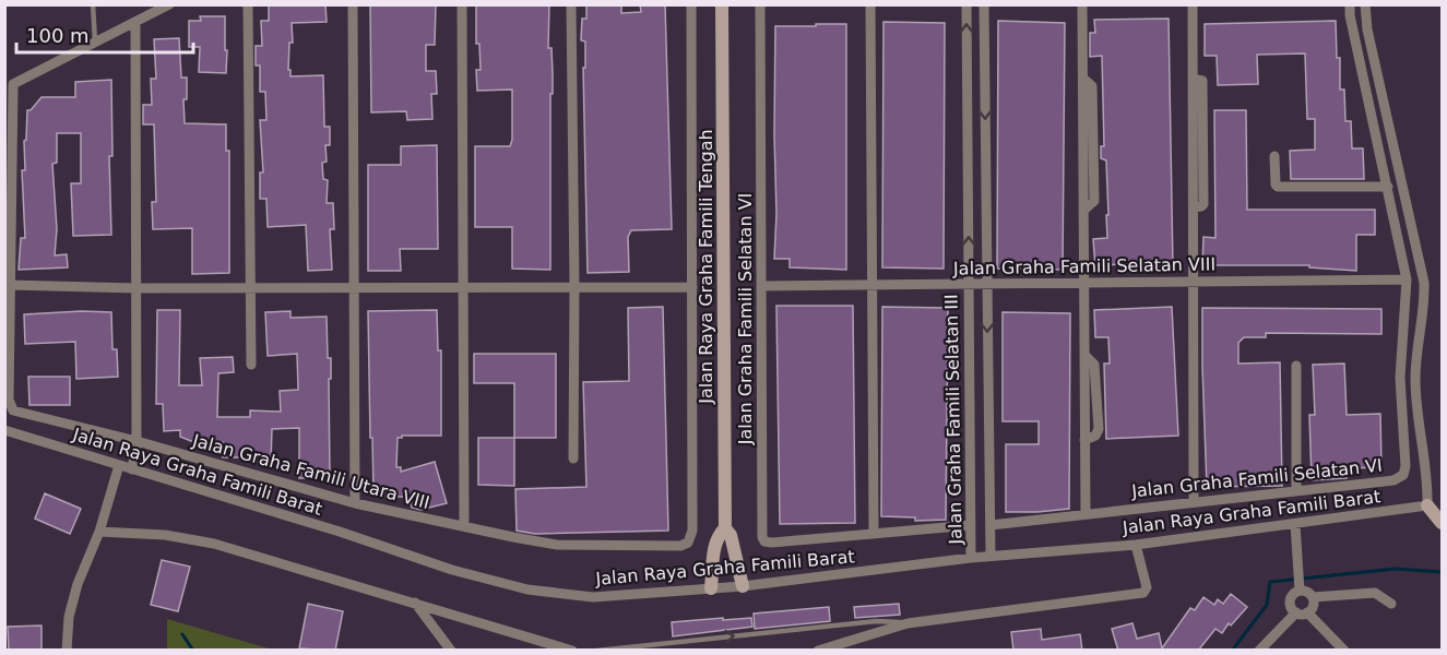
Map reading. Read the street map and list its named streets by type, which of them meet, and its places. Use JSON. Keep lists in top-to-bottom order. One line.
{"streets":{"street":["Jalan Raya Graha Famili Tengah","Jalan Graha Famili Selatan VIII","Jalan Graha Famili Selatan VI","Jalan Graha Famili Selatan III","Jalan Raya Graha Famili Barat","Jalan Graha Famili Utara VIII"]},"crossings":[["Jalan Raya Graha Famili Tengah","Jalan Raya Graha Famili Barat"],["Jalan Graha Famili Selatan VIII","Jalan Graha Famili Selatan VI"],["Jalan Graha Famili Selatan VIII","Jalan Graha Famili Selatan III"],["Jalan Graha Famili Selatan VI","Jalan Graha Famili Selatan III"],["Jalan Graha Famili Selatan III","Jalan Raya Graha Famili Barat"]],"scale_bar":"100 m"}
